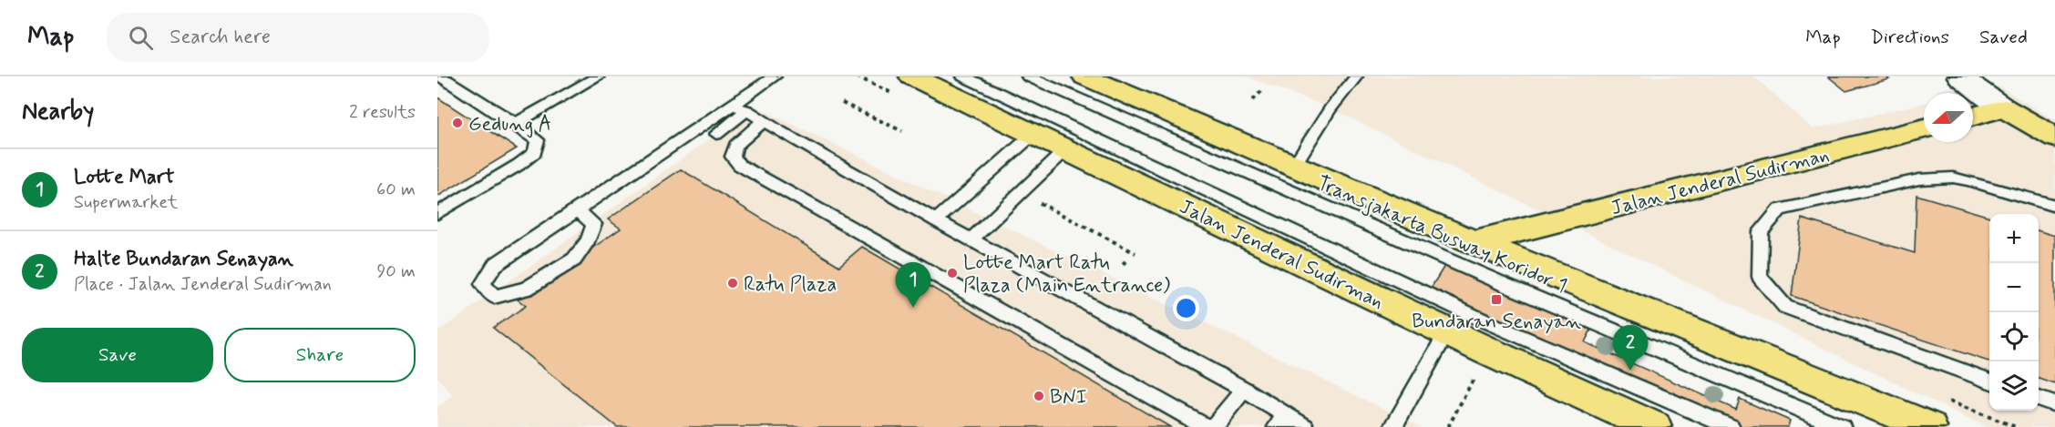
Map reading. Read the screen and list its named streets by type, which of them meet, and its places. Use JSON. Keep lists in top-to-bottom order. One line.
{"streets":{"main road":["Jalan Jenderal Sudirman"],"lane":["Transjakarta Busway Koridor 1"]},"places":{"other":["Gedung A","Lotte Mart Ratu Plaza (Main Entrance)","Ratu Plaza","BNI"],"transit":["Bundaran Senayan"]},"north":"left","page":{"header":"Map","search":"Search here","nav":["Map","Directions","Saved"],"heading":["Nearby","2 results"],"list":[{"mark":"1","name":"Lotte Mart","note":"Supermarket","value":"60 m"},{"mark":"2","name":"Halte Bundaran Senayan","note":"Place · Jalan Jenderal Sudirman","value":"90 m"}],"map_buttons":["+","−"],"pins":["1","2"],"buttons":["Save","Share"]}}
